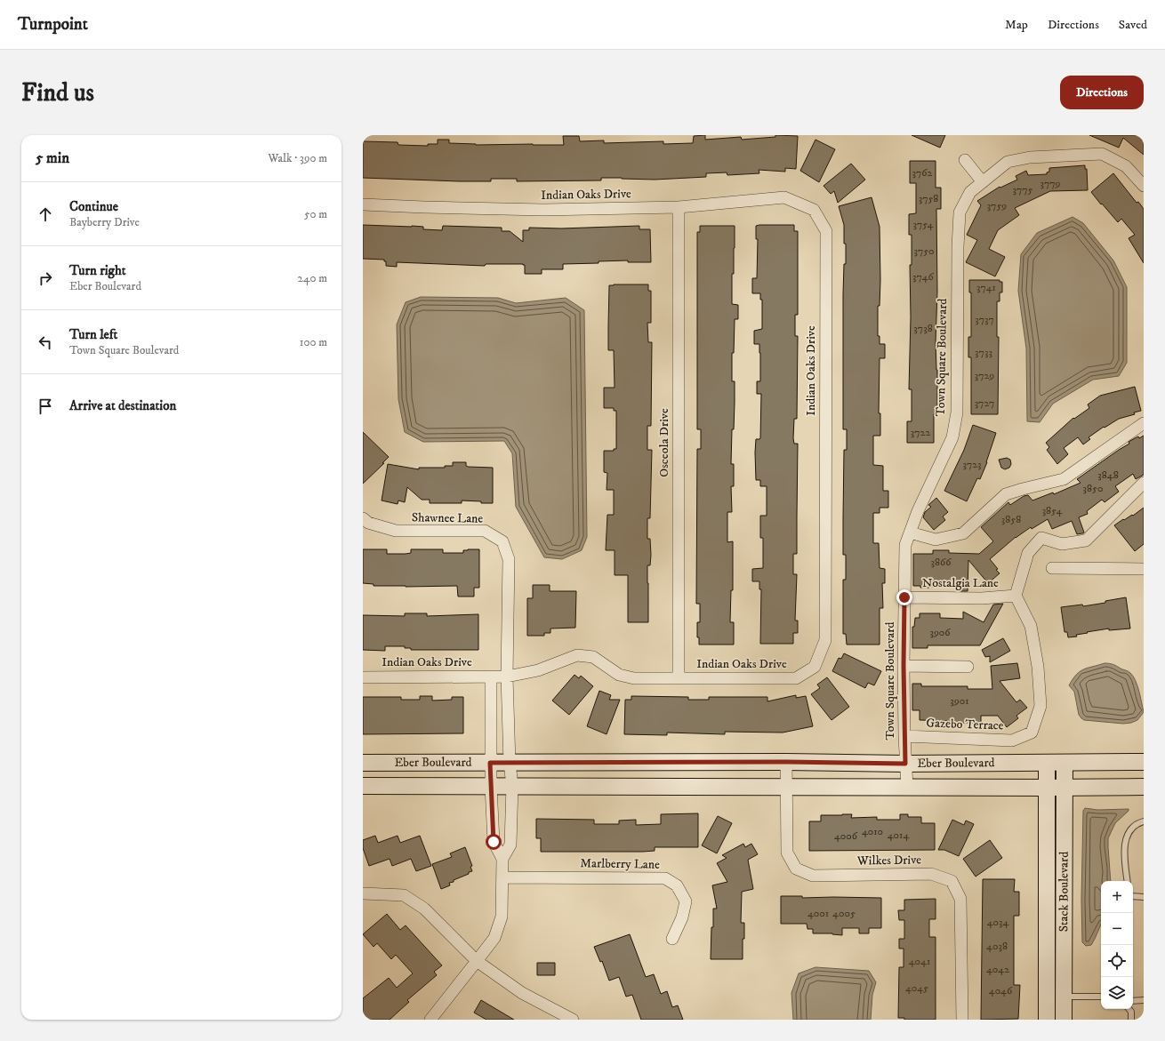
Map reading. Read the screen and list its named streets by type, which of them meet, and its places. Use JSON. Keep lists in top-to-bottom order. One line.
{"streets":{"street":["Indian Oaks Drive","Town Square Boulevard","Osceola Drive","Shawnee Lane","Nostalgia Lane","Gazebo Terrace","Eber Boulevard","Wilkes Drive","Marlberry Lane","Stack Boulevard"]},"crossings":[["Indian Oaks Drive","Osceola Drive"],["Indian Oaks Drive","Shawnee Lane"],["Town Square Boulevard","Nostalgia Lane"],["Town Square Boulevard","Gazebo Terrace"],["Town Square Boulevard","Eber Boulevard"],["Nostalgia Lane","Gazebo Terrace"],["Eber Boulevard","Wilkes Drive"],["Eber Boulevard","Stack Boulevard"]],"house_numbers":["3762","3779","3775","3758","3759","3754","3750","3746","3741","3737","3738","3733","3729","3727","3722","3723","3848","3850","3854","3858","3866","3906","3901","4010","4014","4006","4001","4005","4034","4038","4041","4042","4045","4046"],"page":{"header":"Turnpoint","nav":["Map","Directions","Saved"],"buttons":"Directions","title":"Find us","heading":["5 min","Walk · 390 m"],"list":[["Continue","Bayberry Drive","50 m"],["Turn right","Eber Boulevard","240 m"],["Turn left","Town Square Boulevard","100 m"],"Arrive at destination"],"map_buttons":["+","−"]}}
